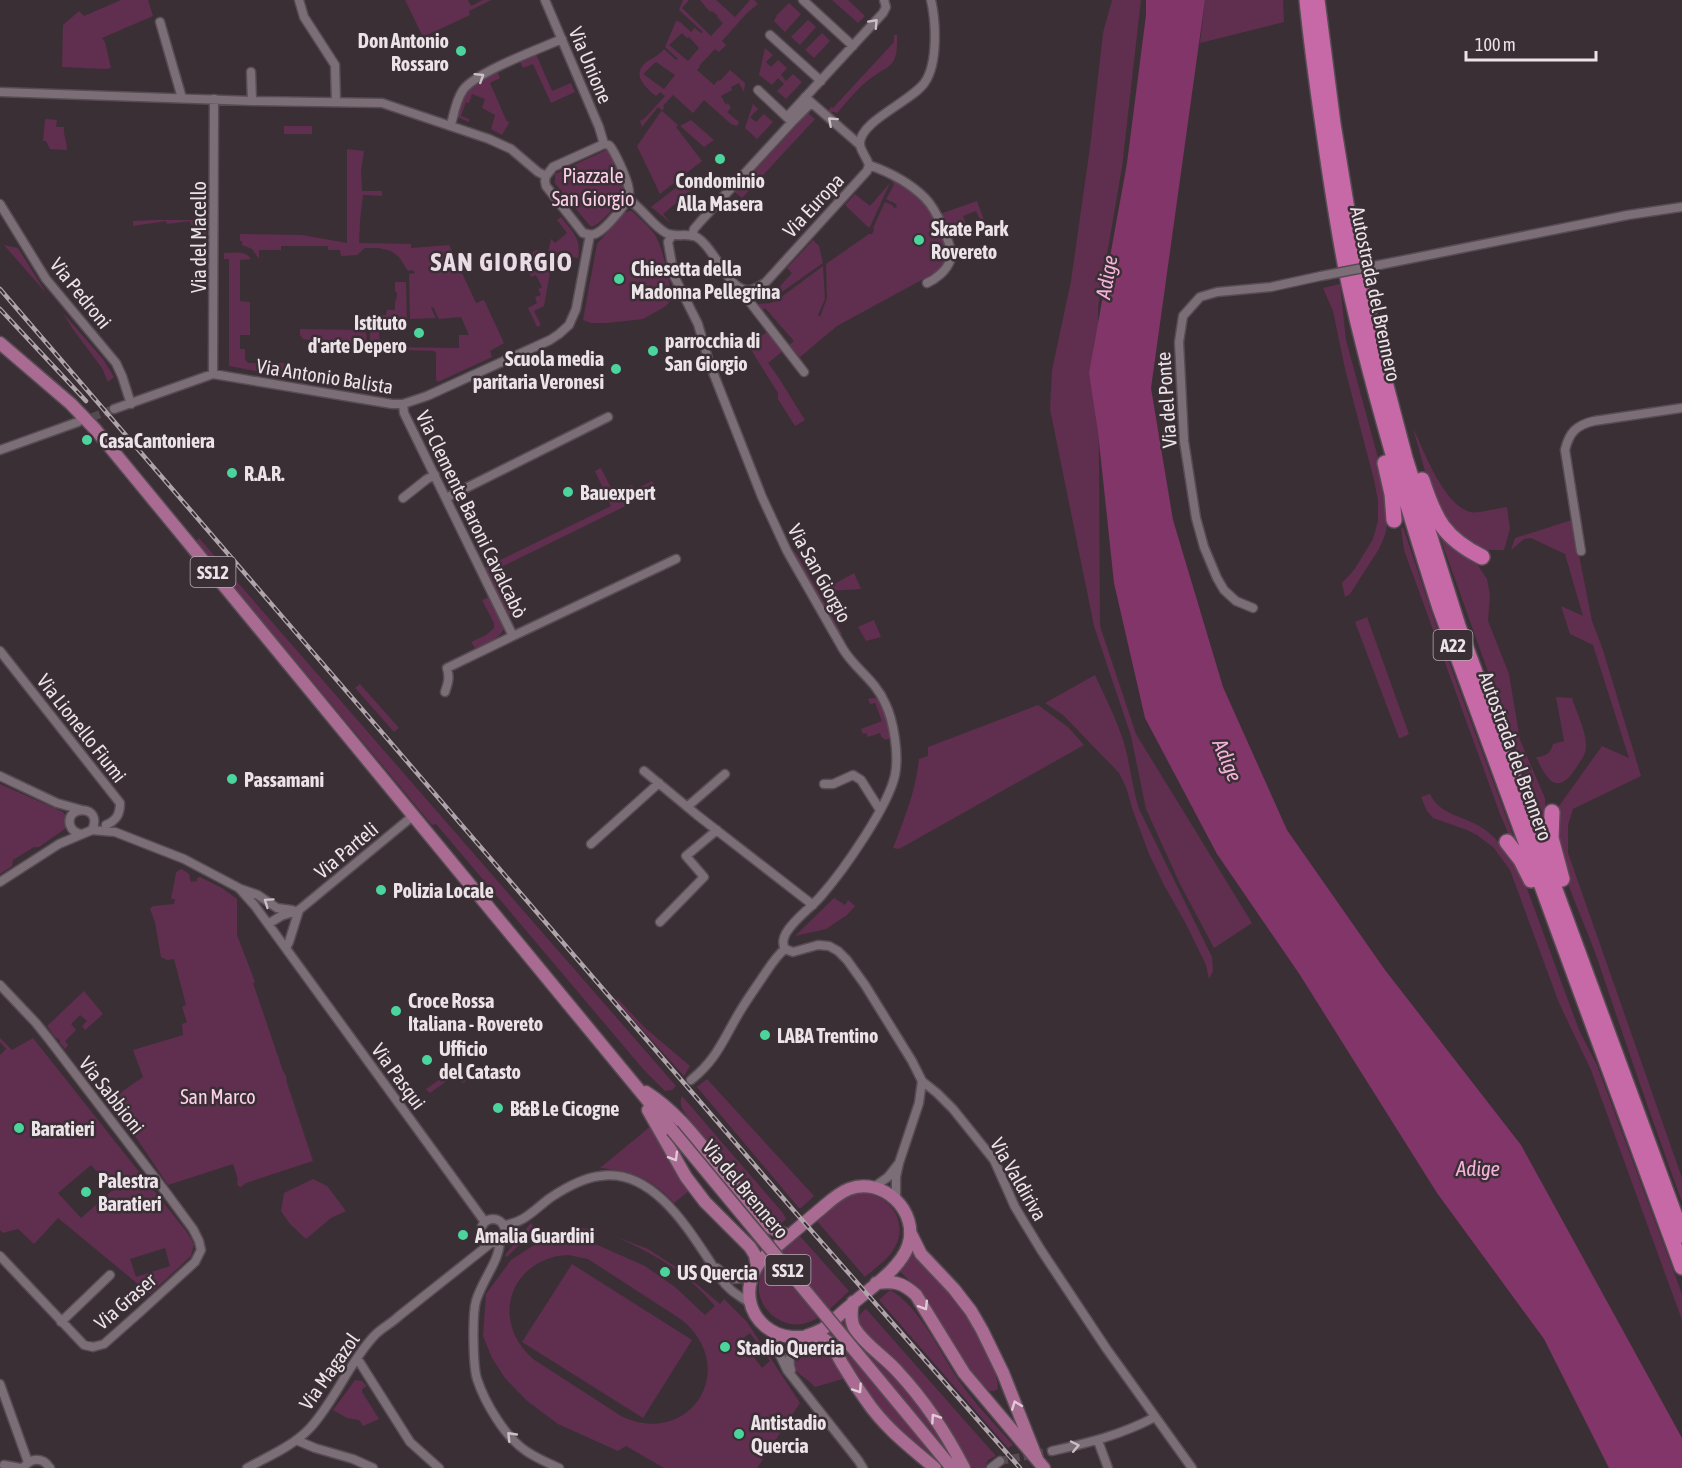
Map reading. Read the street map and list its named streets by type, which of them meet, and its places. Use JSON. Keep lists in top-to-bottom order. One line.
{"streets":{"highway":["Autostrada del Brennero","A22"],"main road":["SS12","Via del Brennero"],"street":["Via Unione","Via Europa","Via del Macello","Via Pedroni","Via Antonio Balista","Via del Ponte","Via Clemente Baroni Cavalcabò","Via San Giorgio","Via Lionello Fiumi","Via Parteli","Via Pasqui","Via Sabbioni","Via Valdiriva","Via Graser","Via Magazol"]},"crossings":[["Via Unione","Via Antonio Balista"],["Via del Macello","Via Antonio Balista"],["Via Pedroni","Via Antonio Balista"],["Via Antonio Balista","Via Clemente Baroni Cavalcabò"],["SS12","Via Parteli"],["SS12","Via del Brennero"],["Via San Giorgio","Via Valdiriva"],["Via Pasqui","Via Magazol"],["Via Sabbioni","Via Graser"]],"districts":["SAN GIORGIO"],"water":["Adige"],"parks":["Piazzale San Giorgio","San Marco"],"places":["Don Antonio Rossaro","Condominio Alla Masera","Skate Park Rovereto","Chiesetta della Madonna Pellegrina","Istituto d'arte Depero","parrocchia di San Giorgio","Scuola media paritaria Veronesi","CasaCantoniera","R.A.R.","Bauexpert","Passamani","Polizia Locale","Croce Rossa Italiana - Rovereto","LABA Trentino","Ufficio del Catasto","B&B Le Cicogne","Baratieri","Palestra Baratieri","Amalia Guardini","US Quercia","Stadio Quercia","Antistadio Quercia"],"scale_bar":"100 m"}
